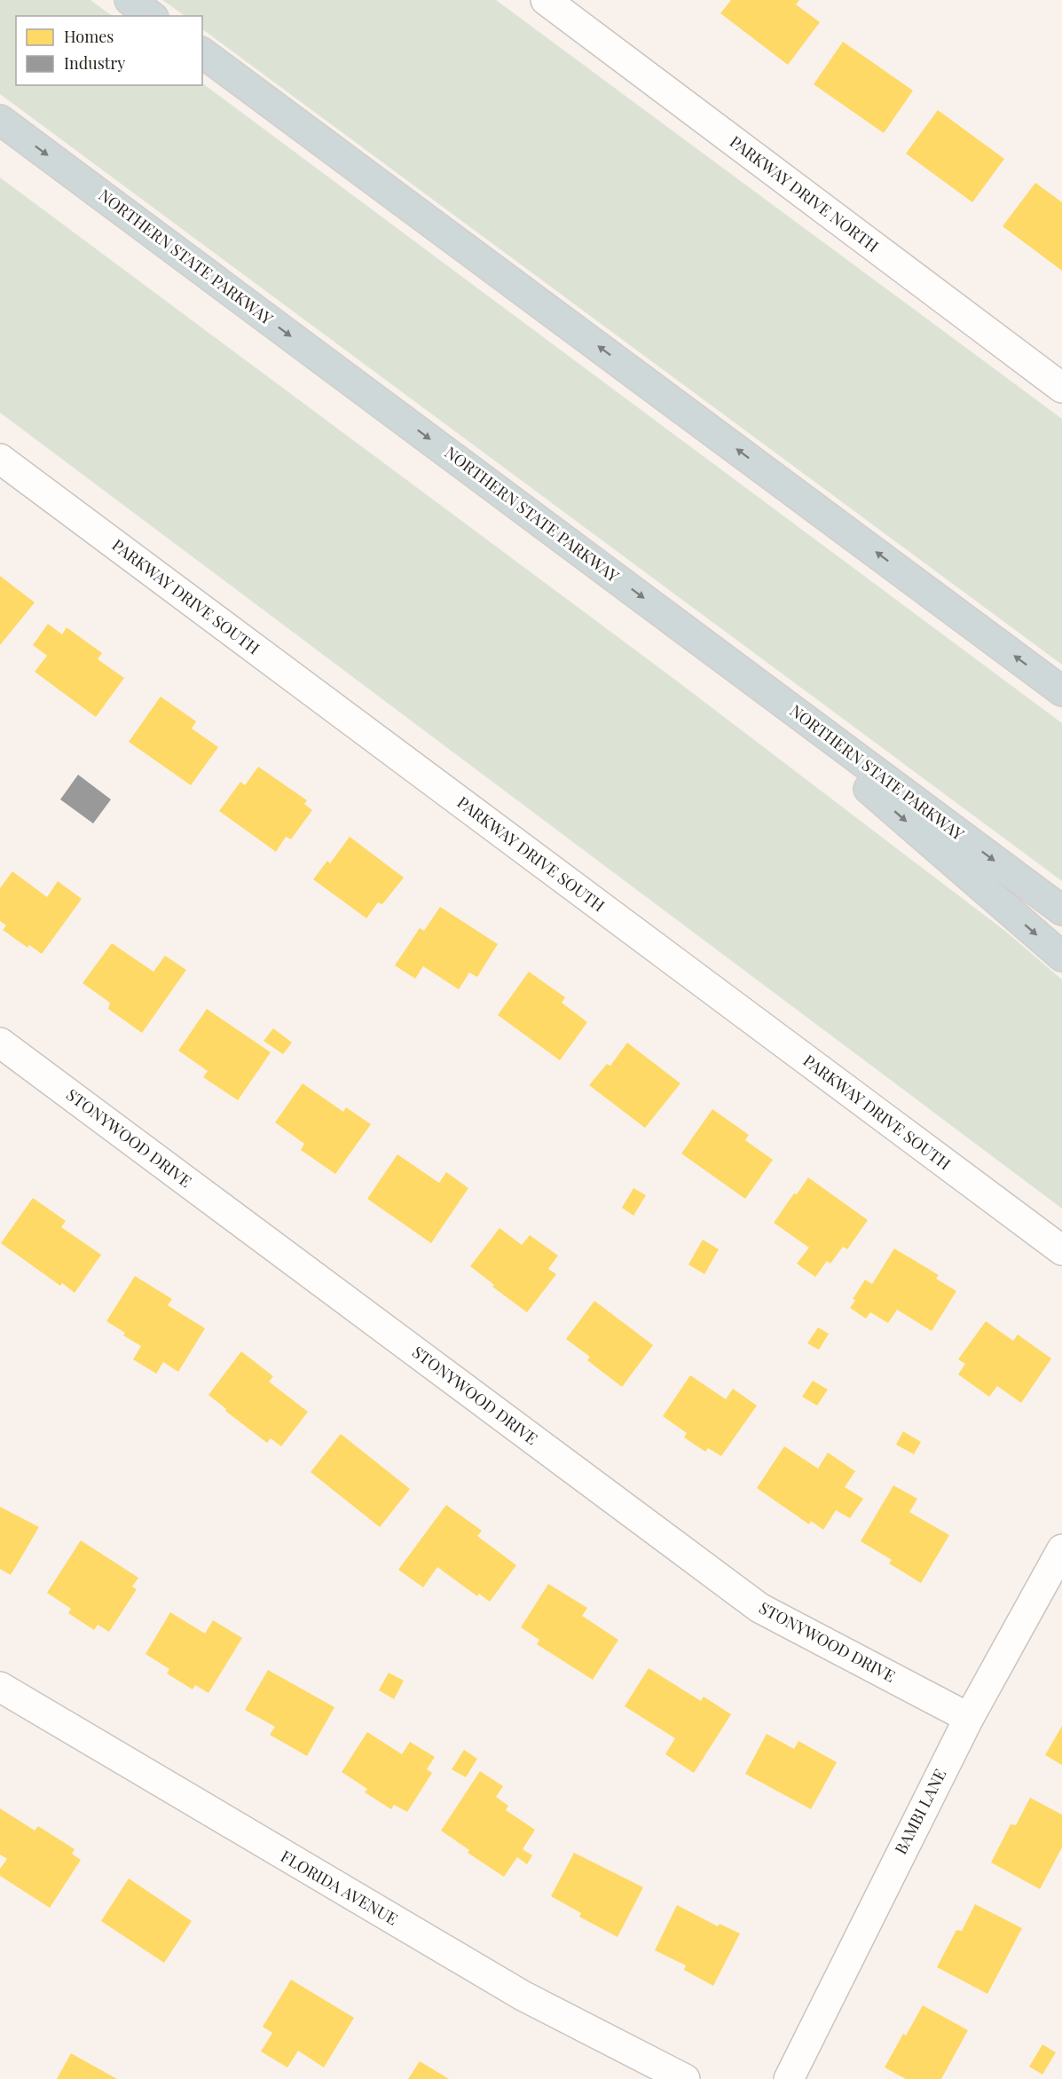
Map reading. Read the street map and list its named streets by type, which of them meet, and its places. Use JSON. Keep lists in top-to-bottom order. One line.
{"streets":{"highway":["NORTHERN STATE PARKWAY"],"street":["PARKWAY DRIVE NORTH","PARKWAY DRIVE SOUTH","STONYWOOD DRIVE","BAMBI LANE","FLORIDA AVENUE"]},"crossings":[["STONYWOOD DRIVE","BAMBI LANE"]],"legend":["Homes","Industry"]}
